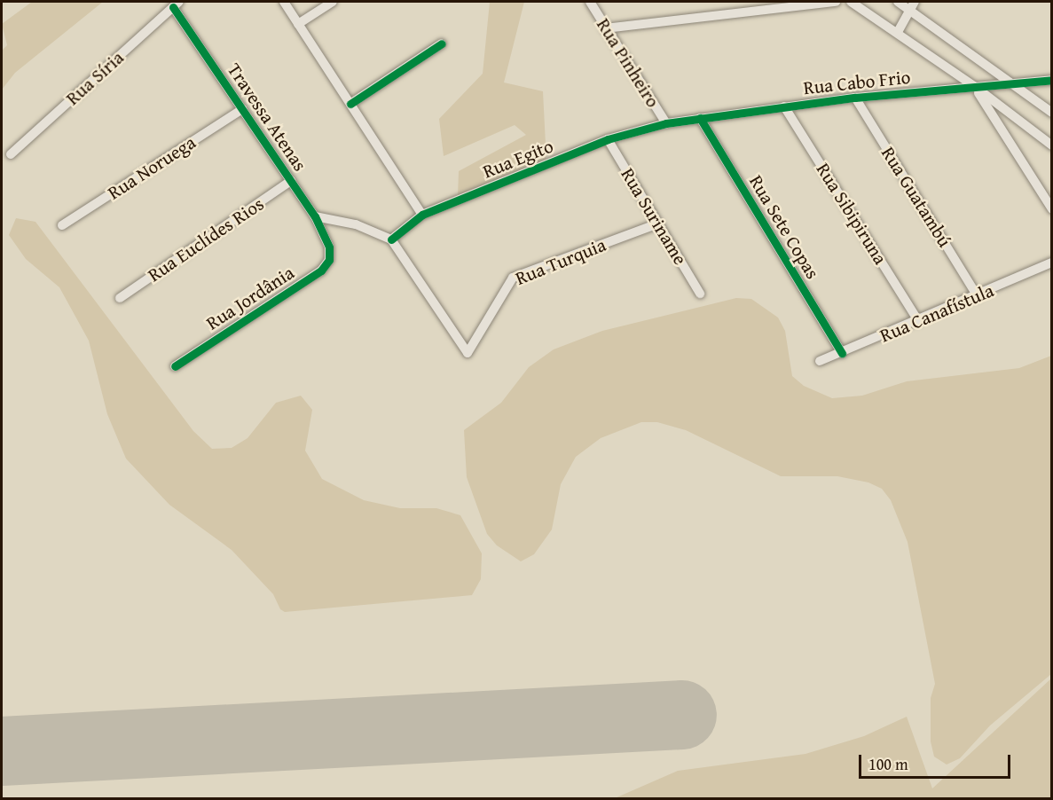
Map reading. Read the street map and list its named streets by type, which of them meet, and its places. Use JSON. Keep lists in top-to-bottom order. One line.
{"streets":{"street":["Rua Pinheiro","Rua Síria","Rua Cabo Frio","Travessa Atenas","Rua Egito","Rua Noruega","Rua Guatambú","Rua Sibipiruna","Rua Suriname","Rua Sete Copas","Rua Euclídes Rios","Rua Turquia","Rua Jordânia","Rua Canafístula"]},"crossings":[["Rua Pinheiro","Rua Cabo Frio"],["Rua Pinheiro","Rua Egito"],["Rua Síria","Travessa Atenas"],["Rua Cabo Frio","Rua Egito"],["Rua Cabo Frio","Rua Guatambú"],["Rua Cabo Frio","Rua Sibipiruna"],["Rua Cabo Frio","Rua Sete Copas"],["Travessa Atenas","Rua Noruega"],["Travessa Atenas","Rua Euclídes Rios"],["Travessa Atenas","Rua Jordânia"],["Rua Egito","Rua Suriname"],["Rua Egito","Rua Turquia"],["Rua Guatambú","Rua Canafístula"],["Rua Sibipiruna","Rua Canafístula"],["Rua Suriname","Rua Turquia"],["Rua Sete Copas","Rua Canafístula"]],"scale_bar":"100 m"}
